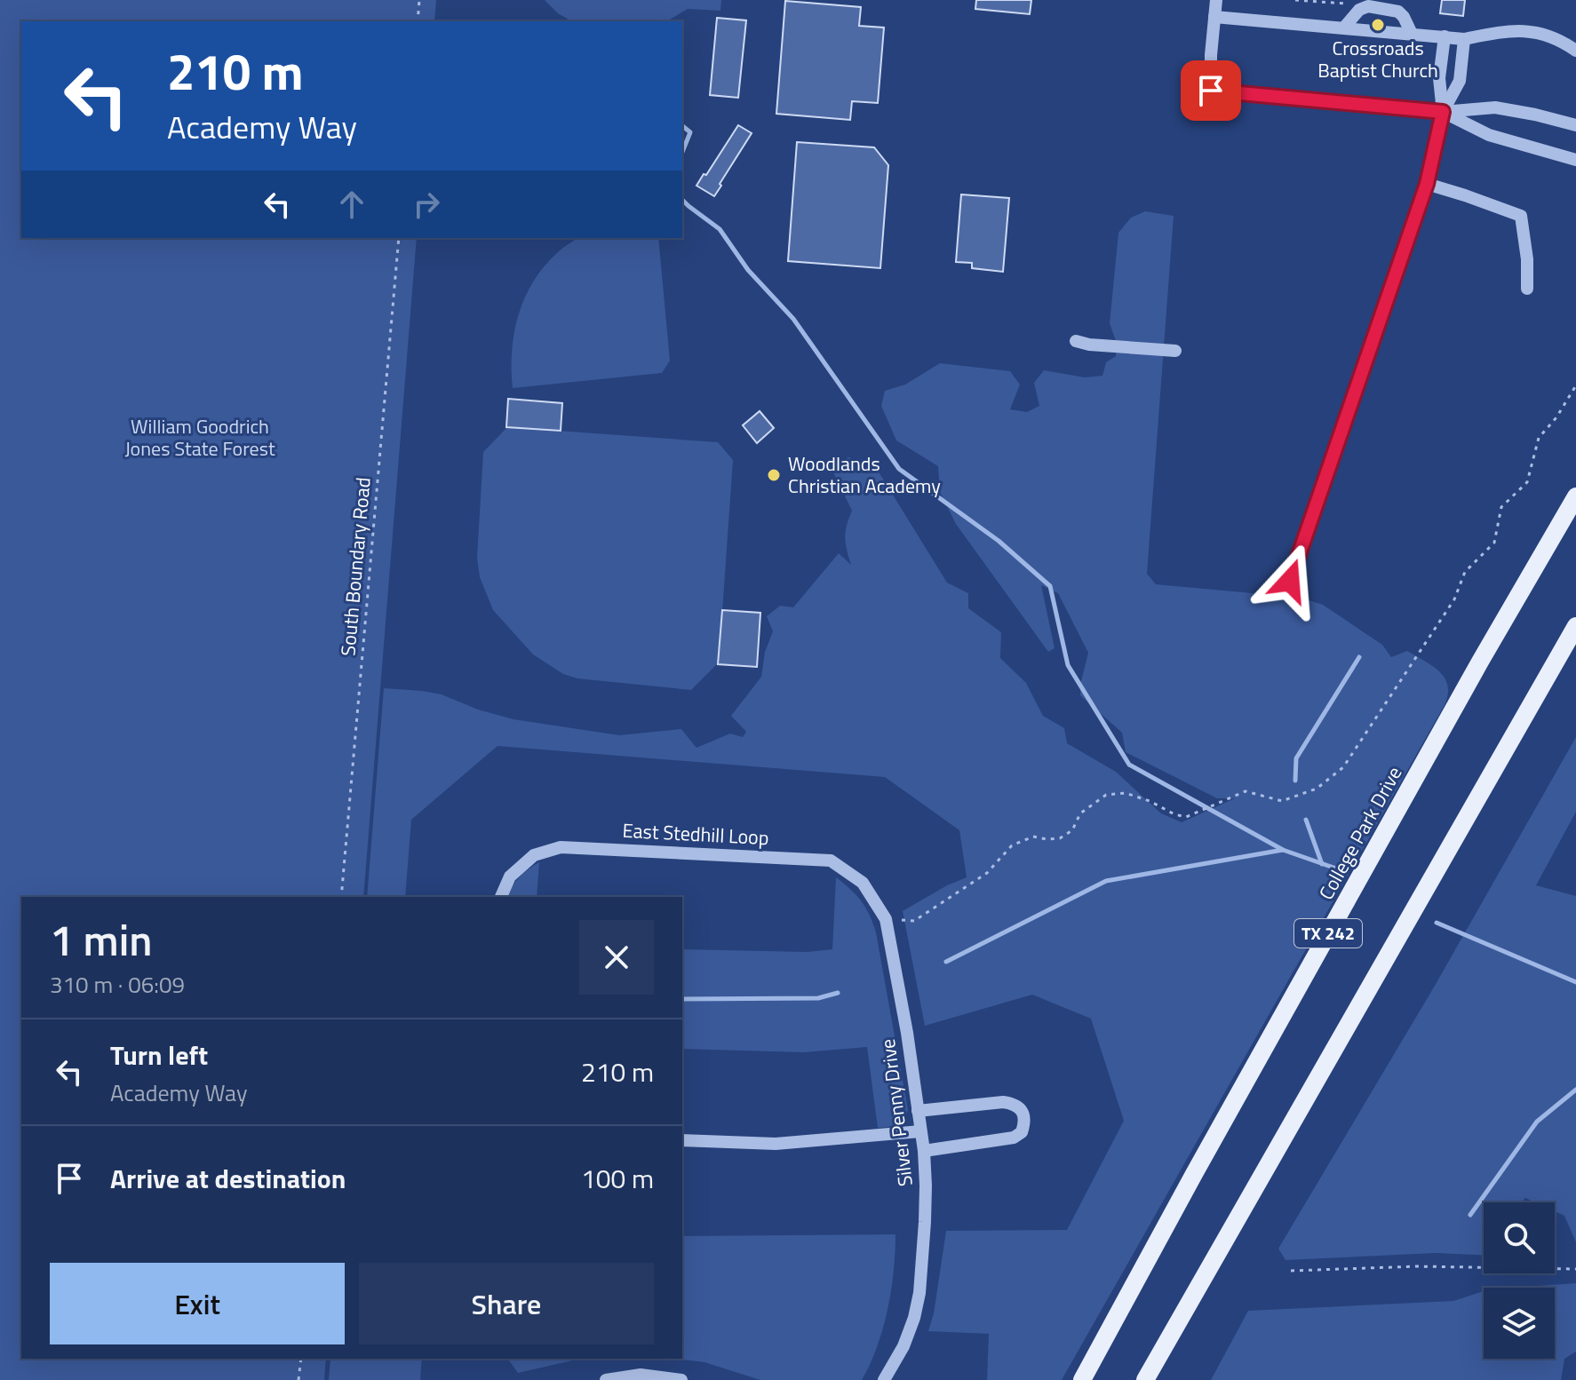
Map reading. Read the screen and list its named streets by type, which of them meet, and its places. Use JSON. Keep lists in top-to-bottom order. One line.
{"streets":{"main road":["College Park Drive","TX 242"],"street":["East Stedhill Loop","Silver Penny Drive"],"path":["South Boundary Road"]},"crossings":[["East Stedhill Loop","Silver Penny Drive"]],"parks":["William Goodrich Jones State Forest"],"places":["Crossroads Baptist Church","Woodlands Christian Academy"],"page":{"turn":["210 m","Academy Way"],"heading":["1 min","310 m · 06:09"],"list":[{"name":"Turn left","note":"Academy Way","value":"210 m"},{"name":"Arrive at destination","value":"100 m"}],"buttons":["Exit","Share"]}}
